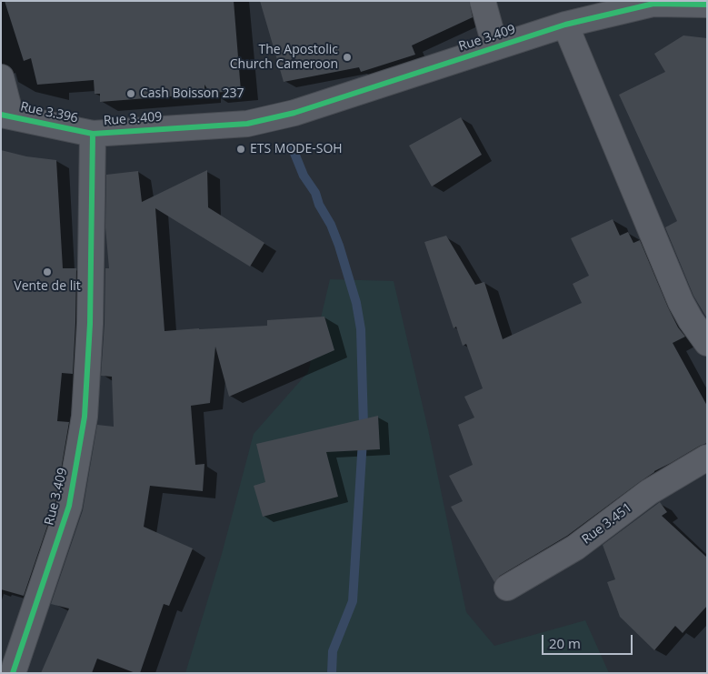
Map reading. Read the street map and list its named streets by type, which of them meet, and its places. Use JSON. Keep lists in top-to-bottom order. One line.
{"streets":{"street":["Rue 3.409","Rue 3.396","Rue 3.451"]},"crossings":[["Rue 3.409","Rue 3.396"]],"places":["The Apostolic Church Cameroon","Cash Boisson 237","ETS MODE-SOH","Vente de lit"],"scale_bar":"20 m"}
